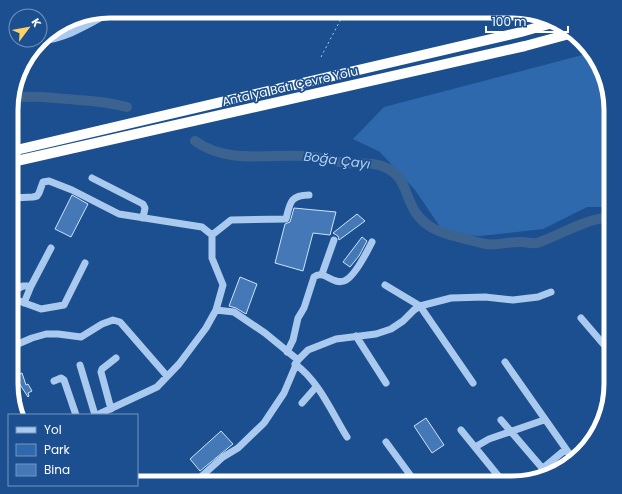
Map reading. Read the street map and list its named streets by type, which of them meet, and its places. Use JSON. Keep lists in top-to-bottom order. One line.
{"streets":{"highway":["Antalya Batı Çevre Yolu"]},"water":["Boğa Çayı"],"legend":["Yol","Park","Bina"],"scale_bar":"100 m","north":"top right"}
